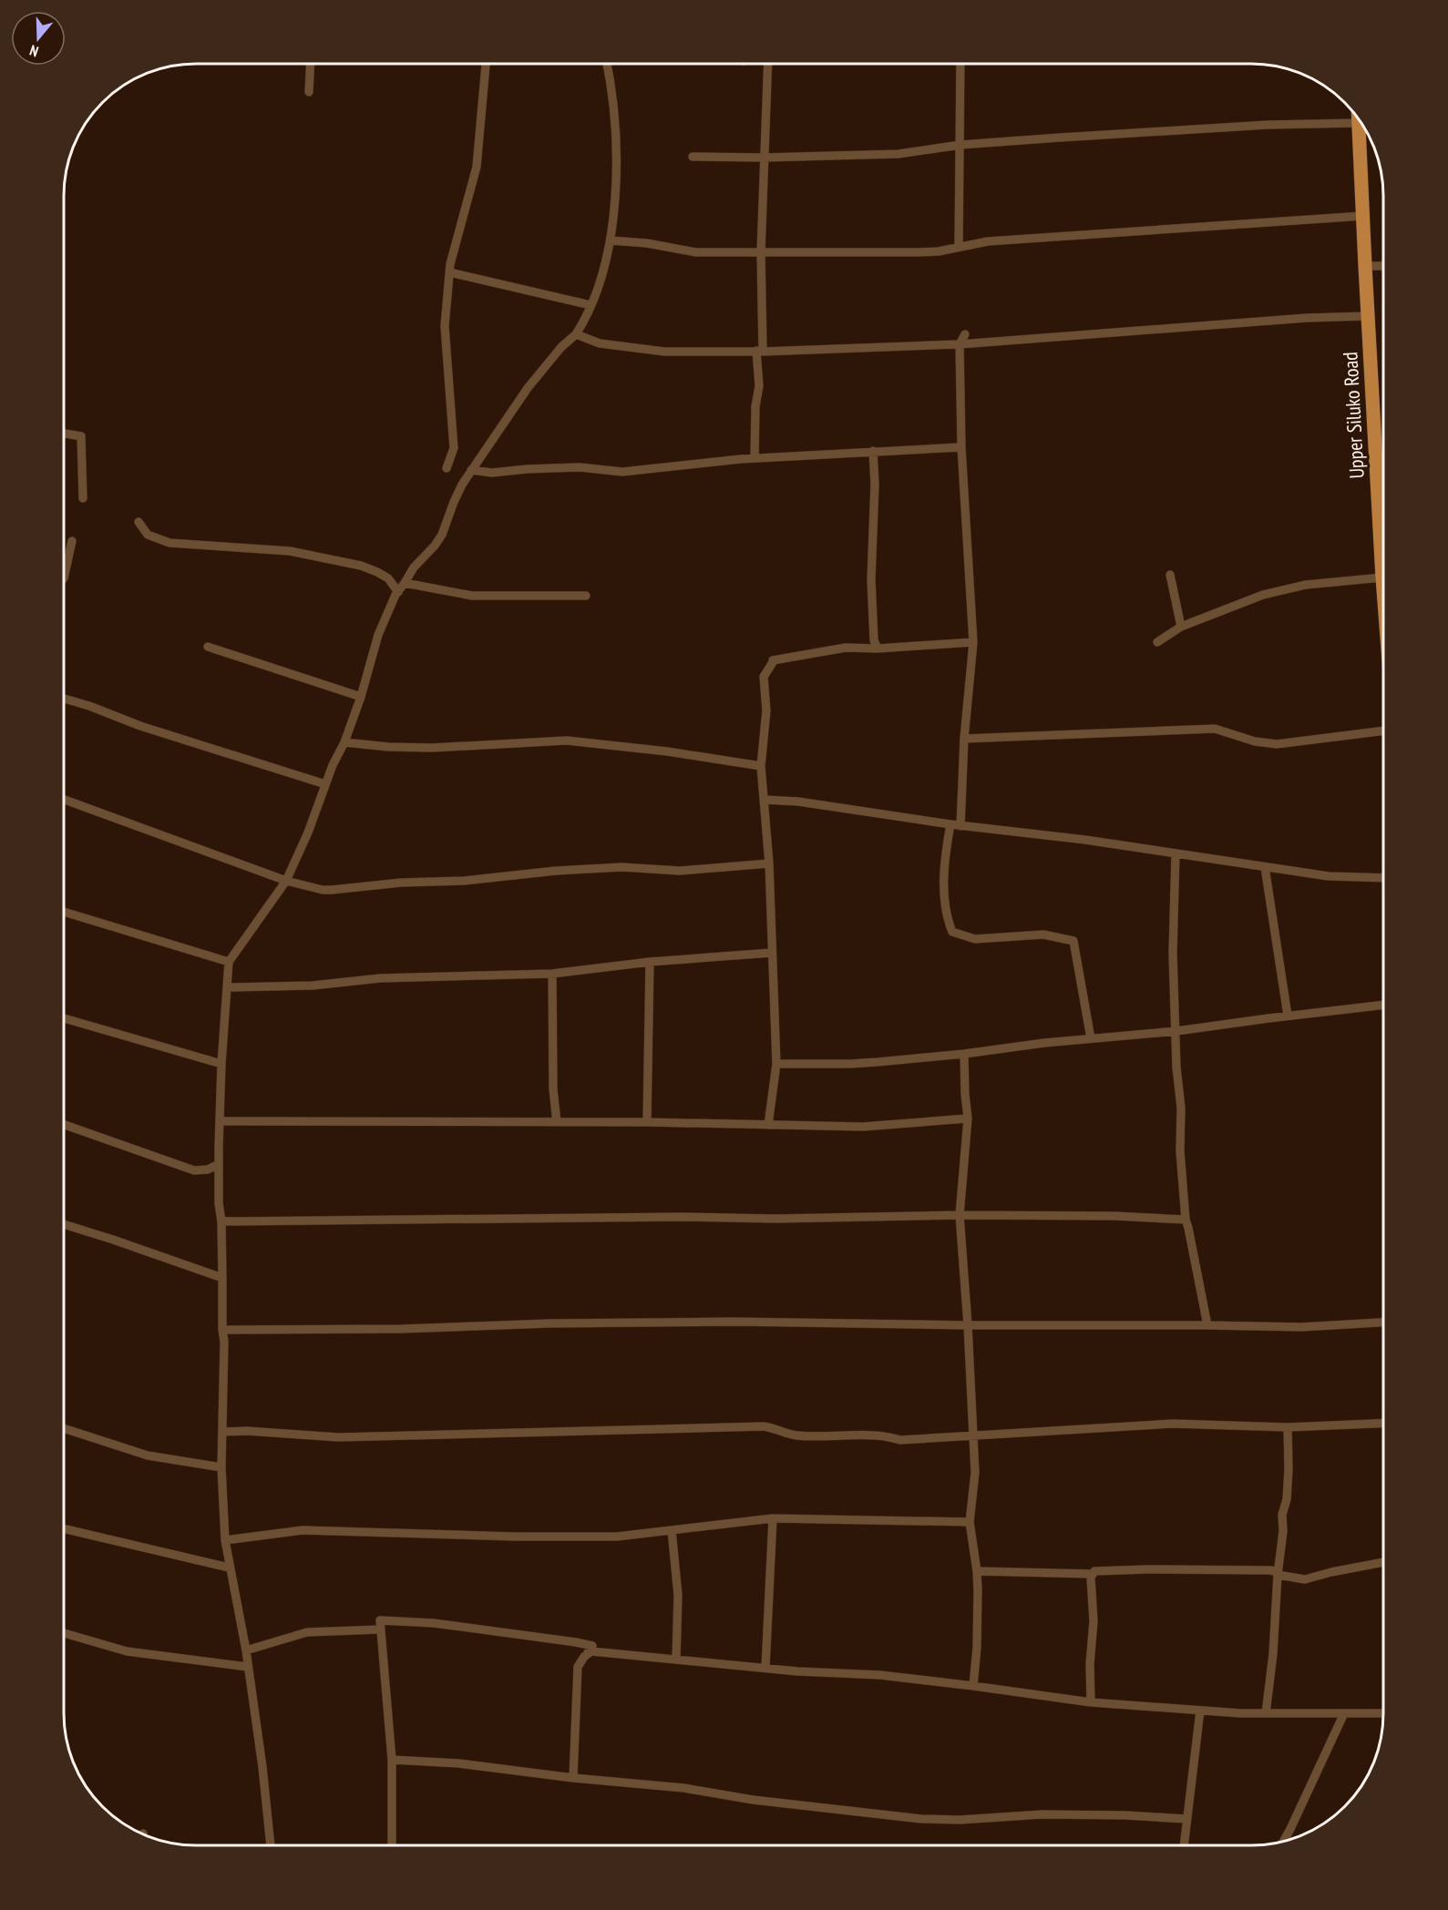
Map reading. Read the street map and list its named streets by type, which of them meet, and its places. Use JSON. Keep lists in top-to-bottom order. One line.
{"streets":{"main road":["Upper Siluko Road"]},"north":"bottom"}
